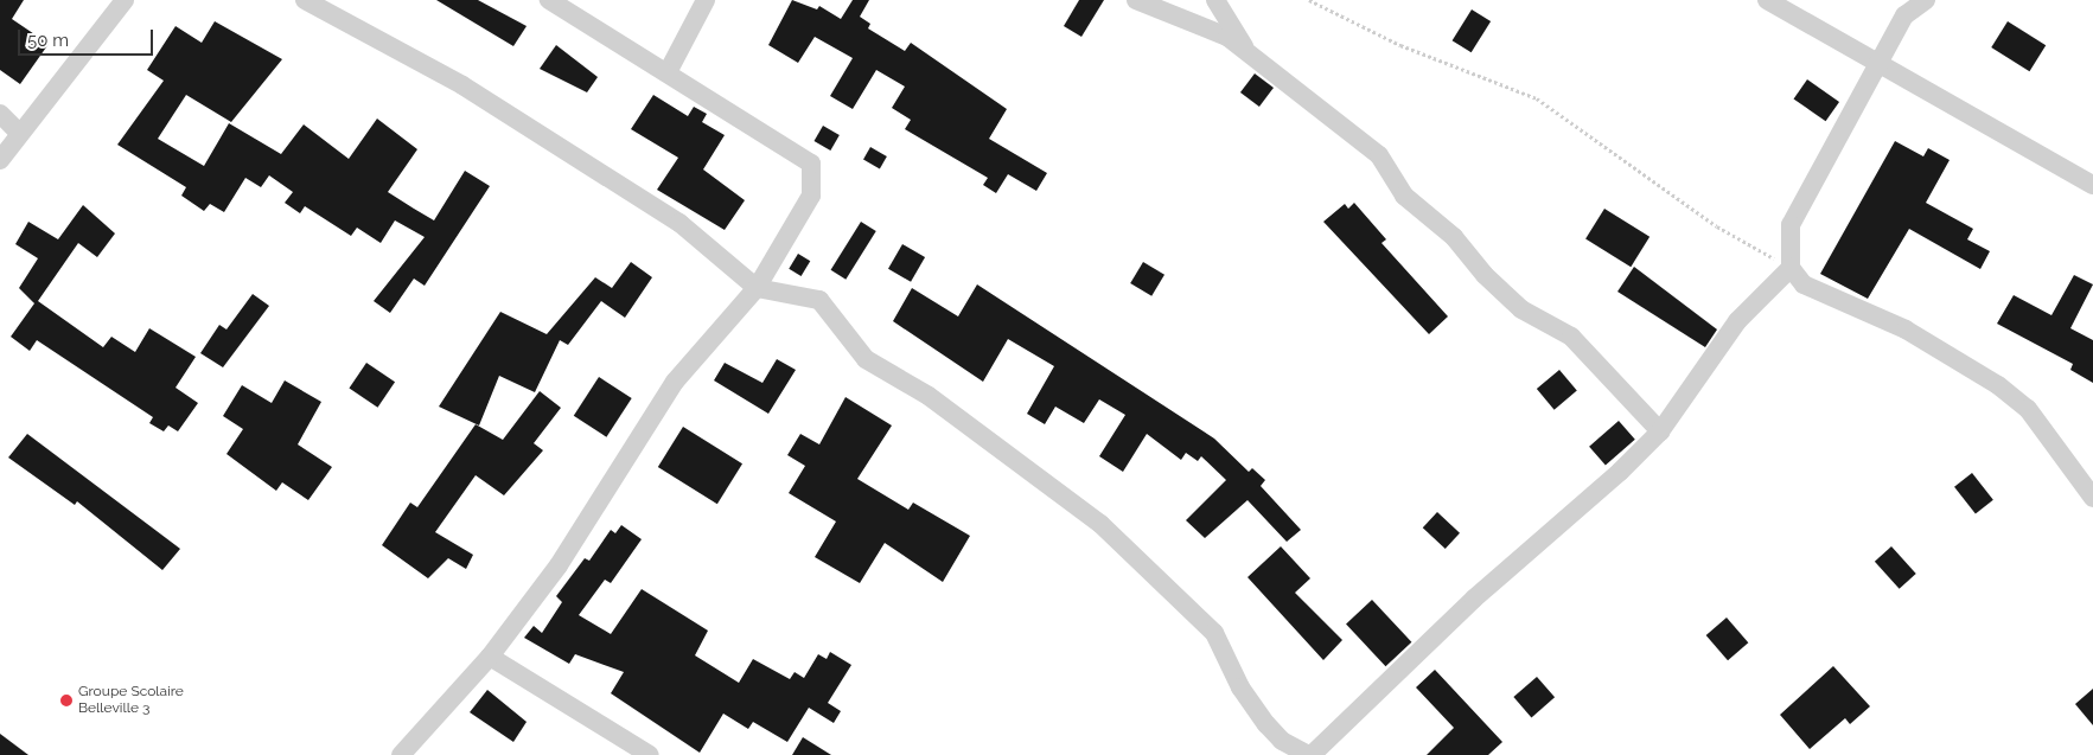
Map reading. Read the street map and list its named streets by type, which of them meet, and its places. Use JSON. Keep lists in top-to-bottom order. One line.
{"places":["Groupe Scolaire Belleville 3"],"scale_bar":"50 m"}
